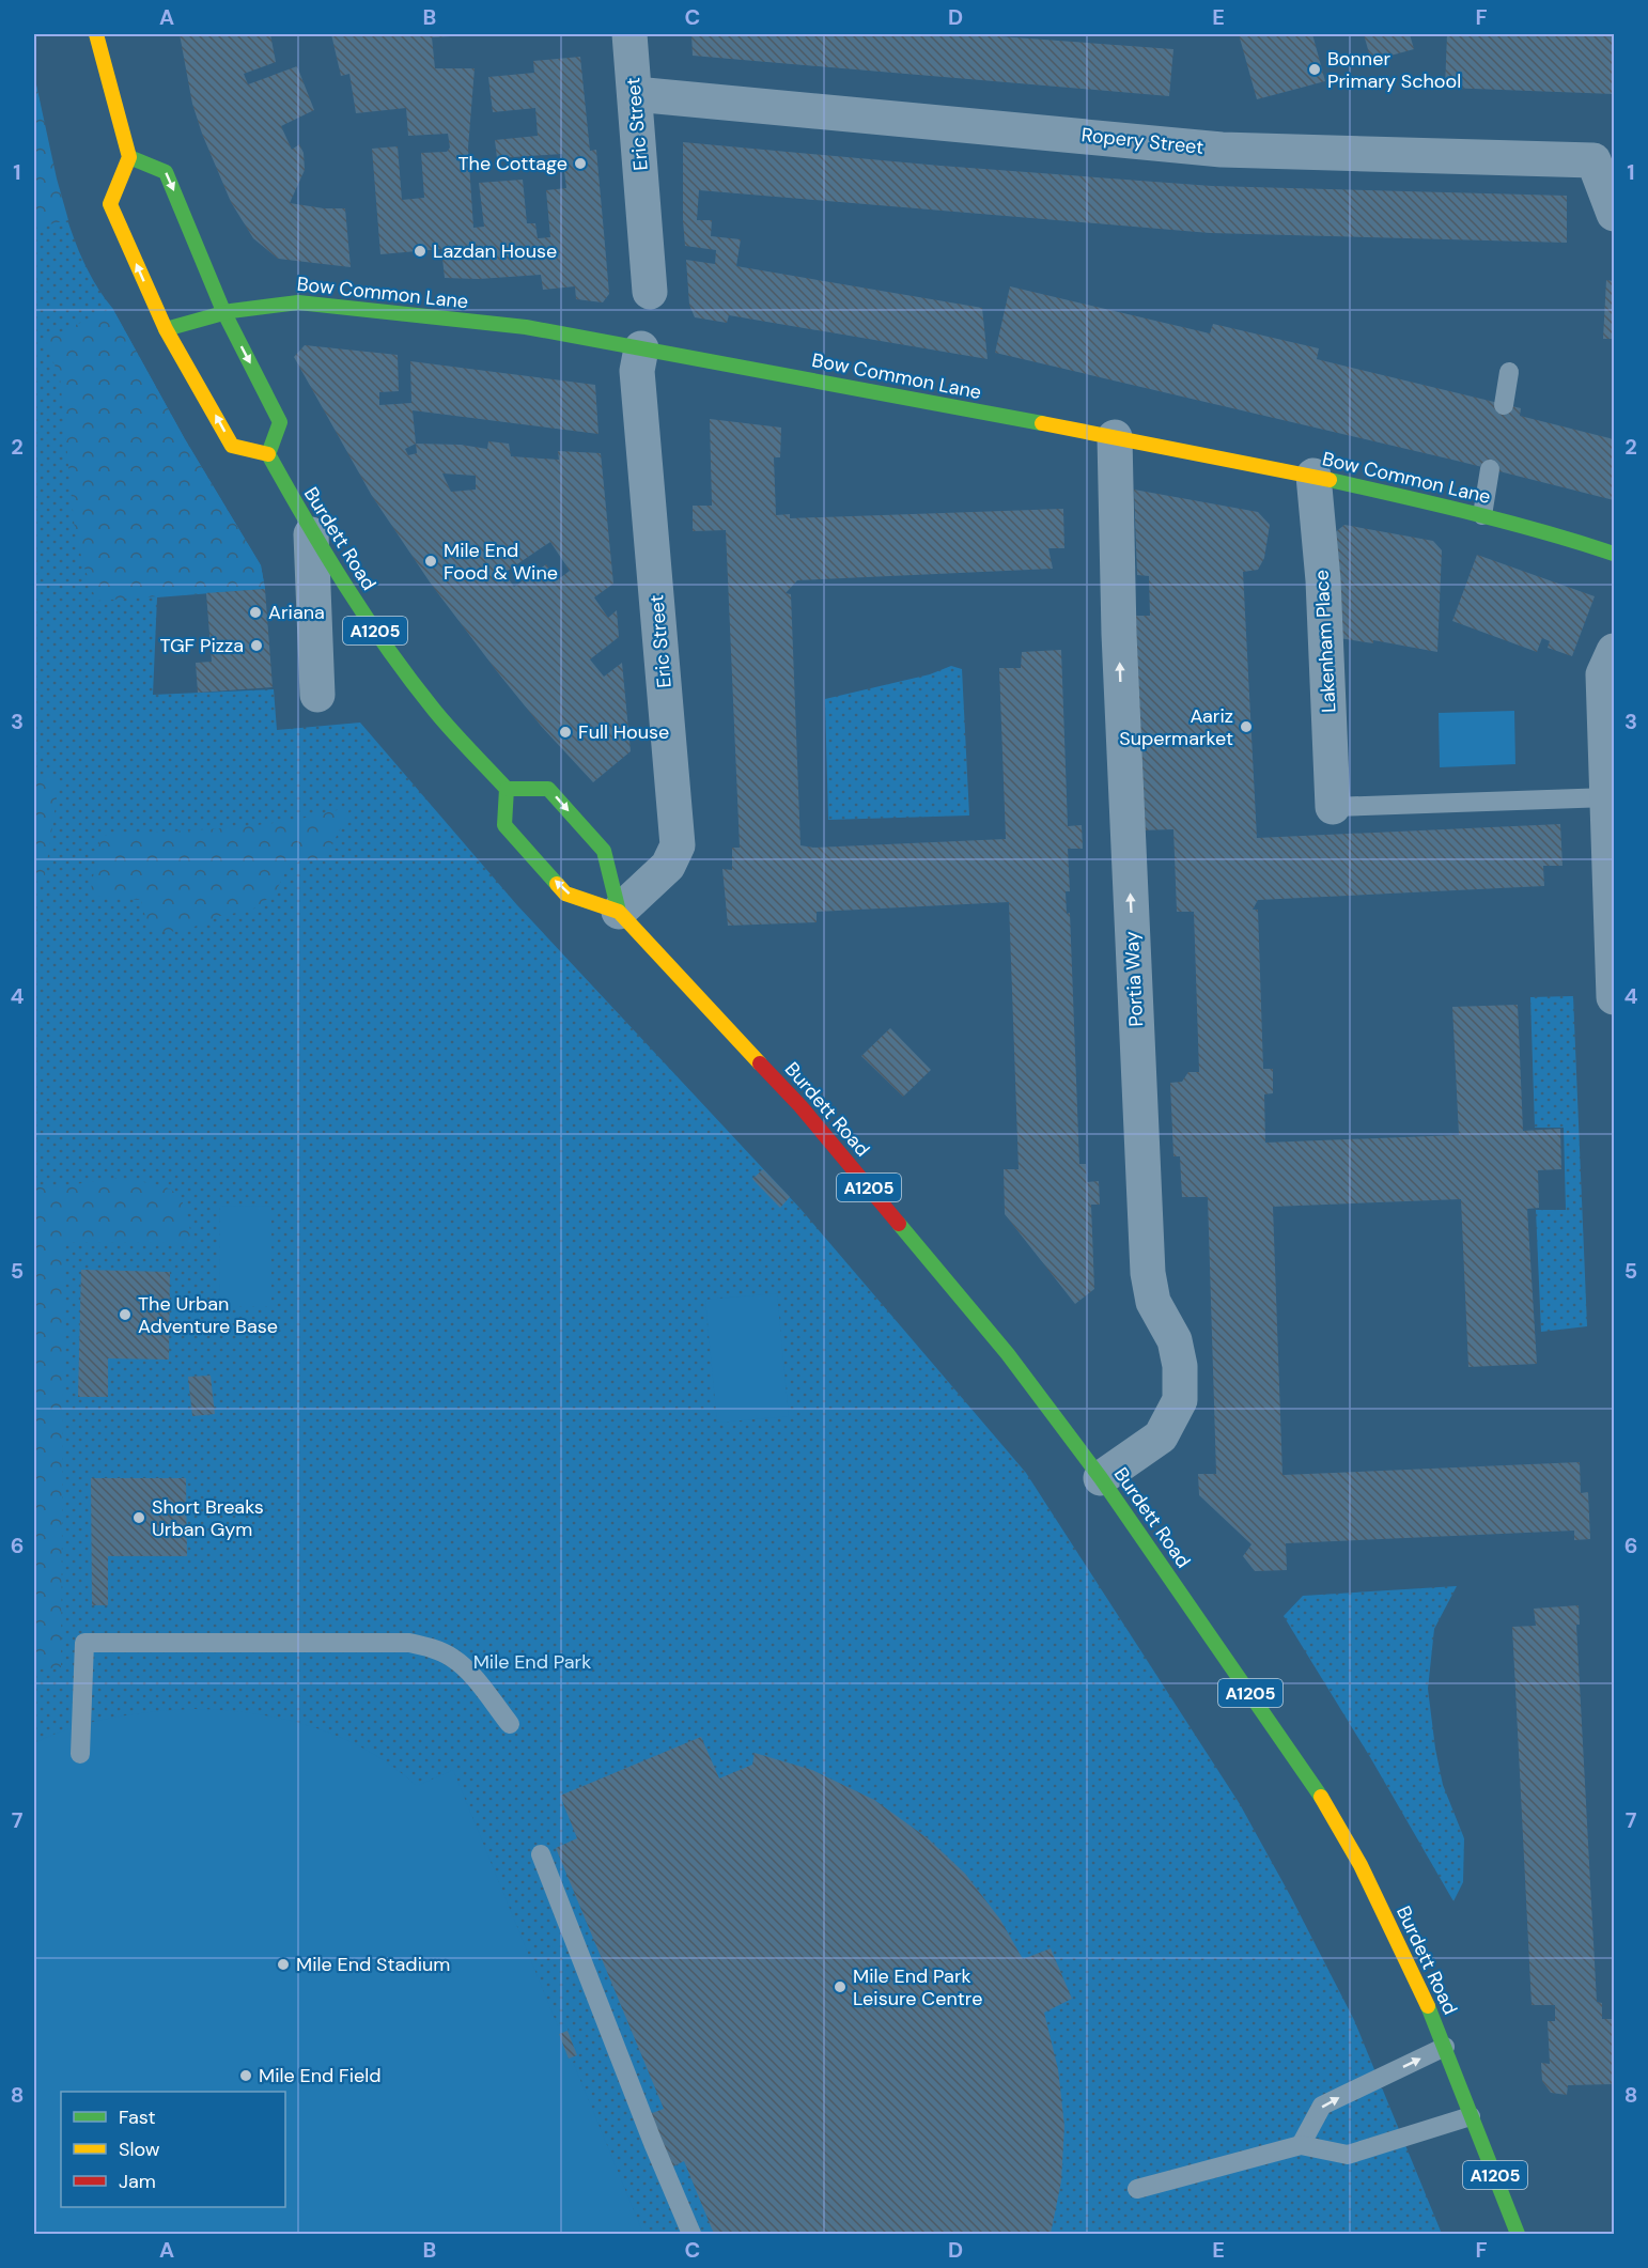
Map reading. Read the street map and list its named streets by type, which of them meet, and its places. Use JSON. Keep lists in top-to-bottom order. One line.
{"streets":{"main road":["Bow Common Lane","Burdett Road","A1205"],"street":["Eric Street","Ropery Street","Lakenham Place","Portia Way"]},"crossings":[["Eric Street","Ropery Street"],["Eric Street","Bow Common Lane"],["Eric Street","Burdett Road"],["Bow Common Lane","Lakenham Place"],["Bow Common Lane","Portia Way"],["Burdett Road","Portia Way"]],"one_way":["Portia Way"],"parks":["Mile End Park"],"places":["Bonner Primary School","The Cottage","Lazdan House","Mile End Food & Wine","Ariana","TGF Pizza","Aariz Supermarket","Full House","The Urban Adventure Base","Short Breaks Urban Gym","Mile End Stadium","Mile End Park Leisure Centre","Mile End Field"],"legend":["Fast","Slow","Jam"],"grid":{"columns":["A","B","C","D","E","F"],"rows":["1","2","3","4","5","6","7","8"]}}
